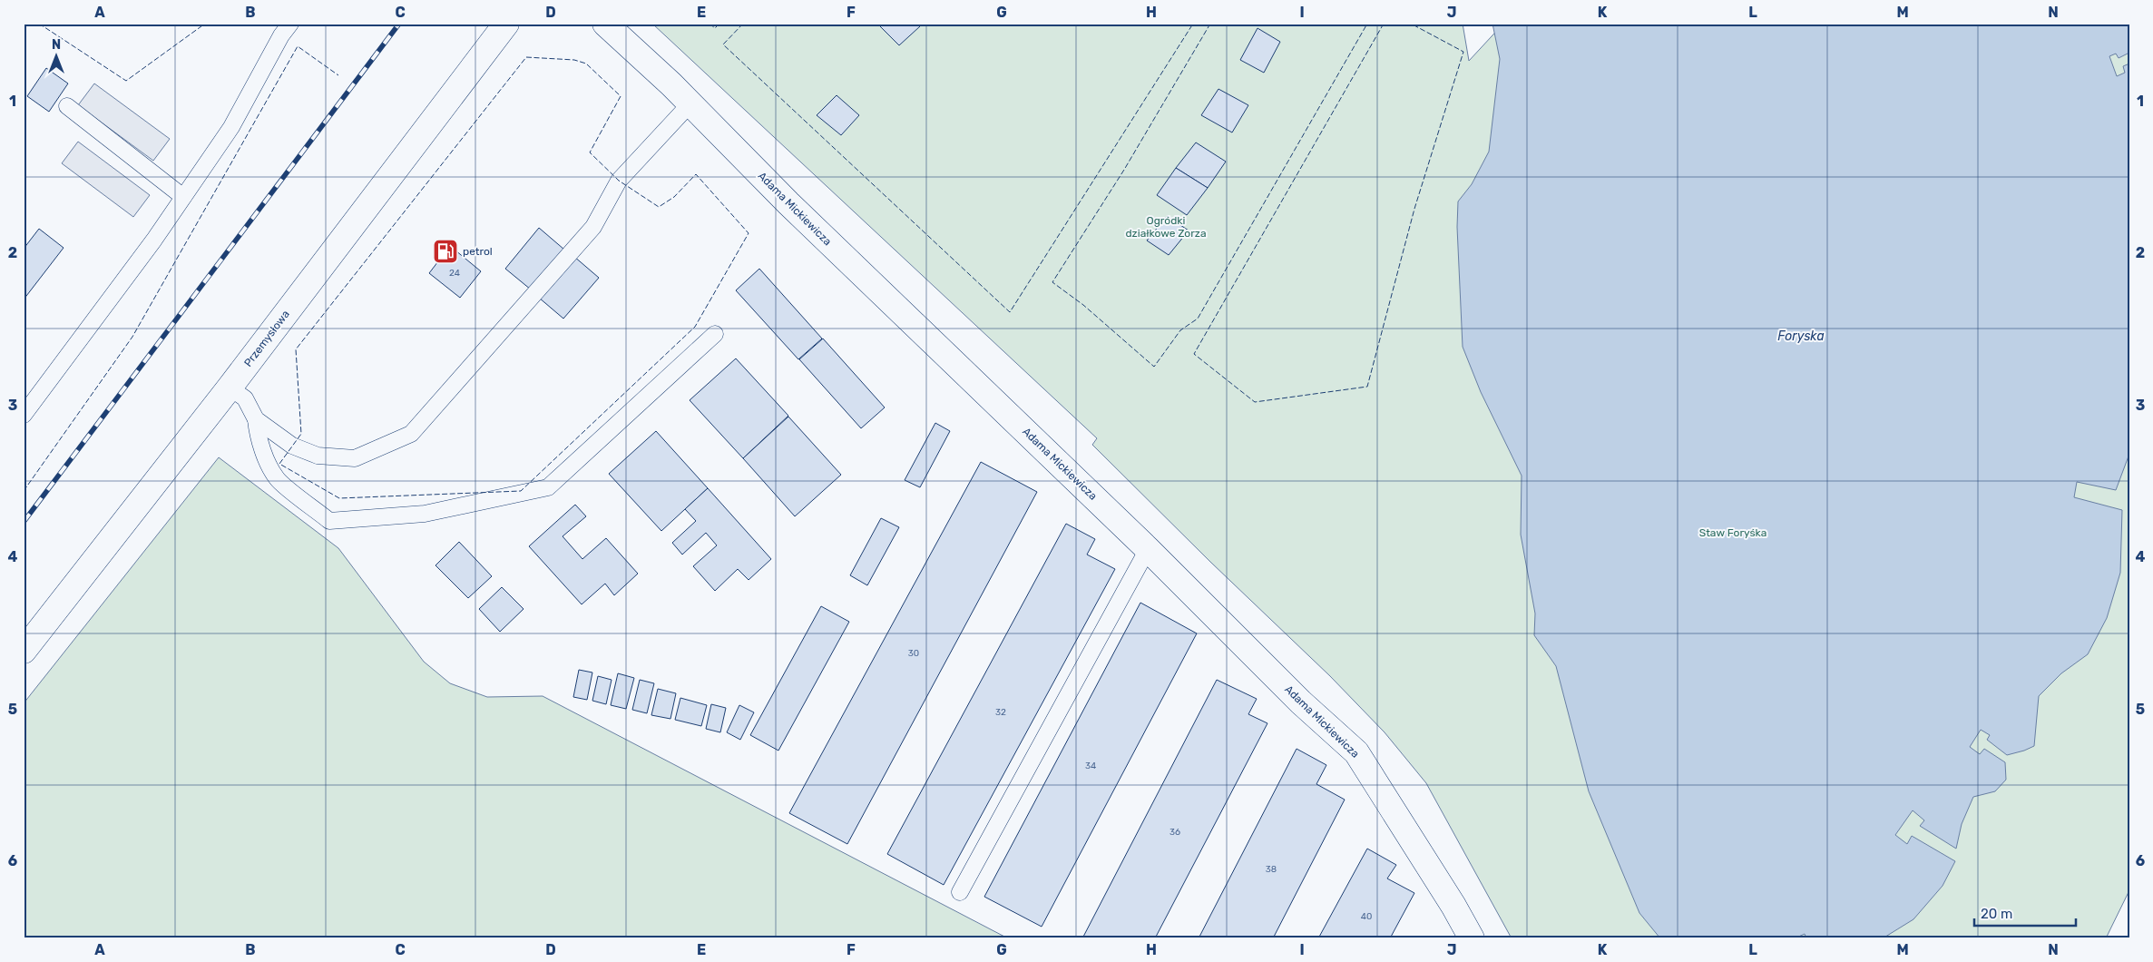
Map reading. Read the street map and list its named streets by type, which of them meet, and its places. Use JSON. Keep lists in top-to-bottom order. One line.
{"streets":{"street":["Adama Mickiewicza","Przemysłowa"]},"water":["Foryska"],"parks":["Ogródki działkowe Zorza","Staw Foryśka"],"places":{"fuel station":["petrol"]},"house_numbers":["24","30","32","34","36","38","40"],"scale_bar":"20 m","north":"top","grid":{"columns":["A","B","C","D","E","F","G","H","I","J","K","L","M","N"],"rows":["1","2","3","4","5","6"]}}
